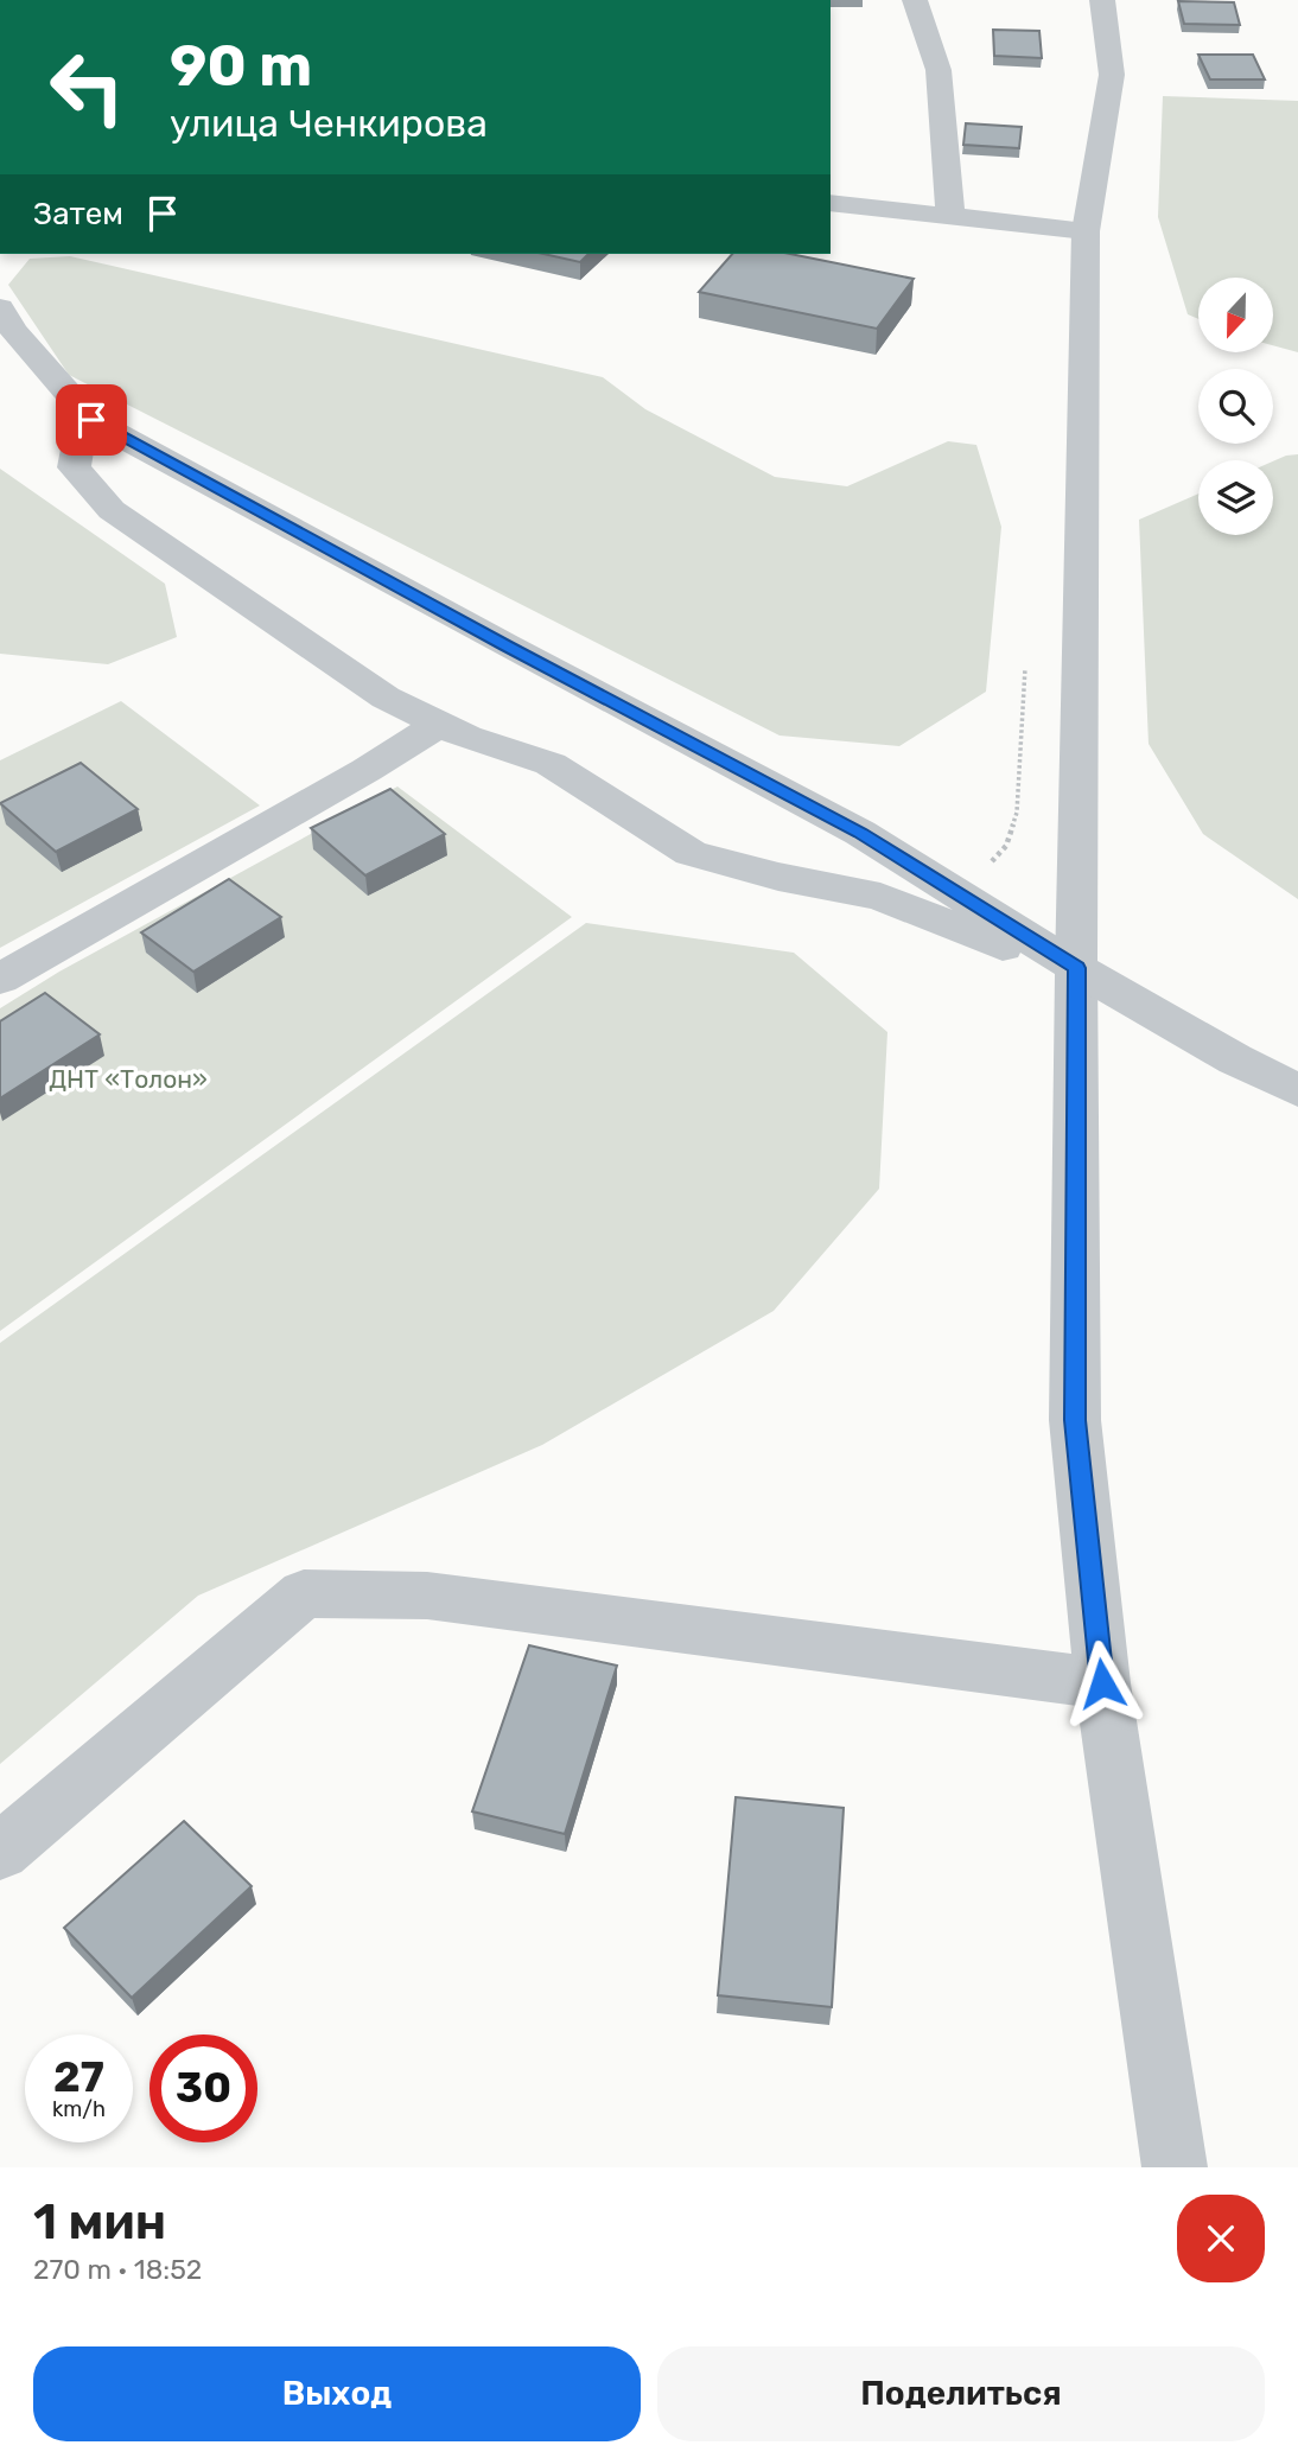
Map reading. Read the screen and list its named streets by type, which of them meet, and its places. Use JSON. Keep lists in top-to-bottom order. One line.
{"parks":["ДНТ «Толон»"],"north":"bottom","page":{"turn":["90 m","улица Ченкирова"],"then":"Затем","speed":"27 km/h","limit":"30","heading":["1 мин","270 m · 18:52"],"buttons":["Выход","Поделиться"]}}
